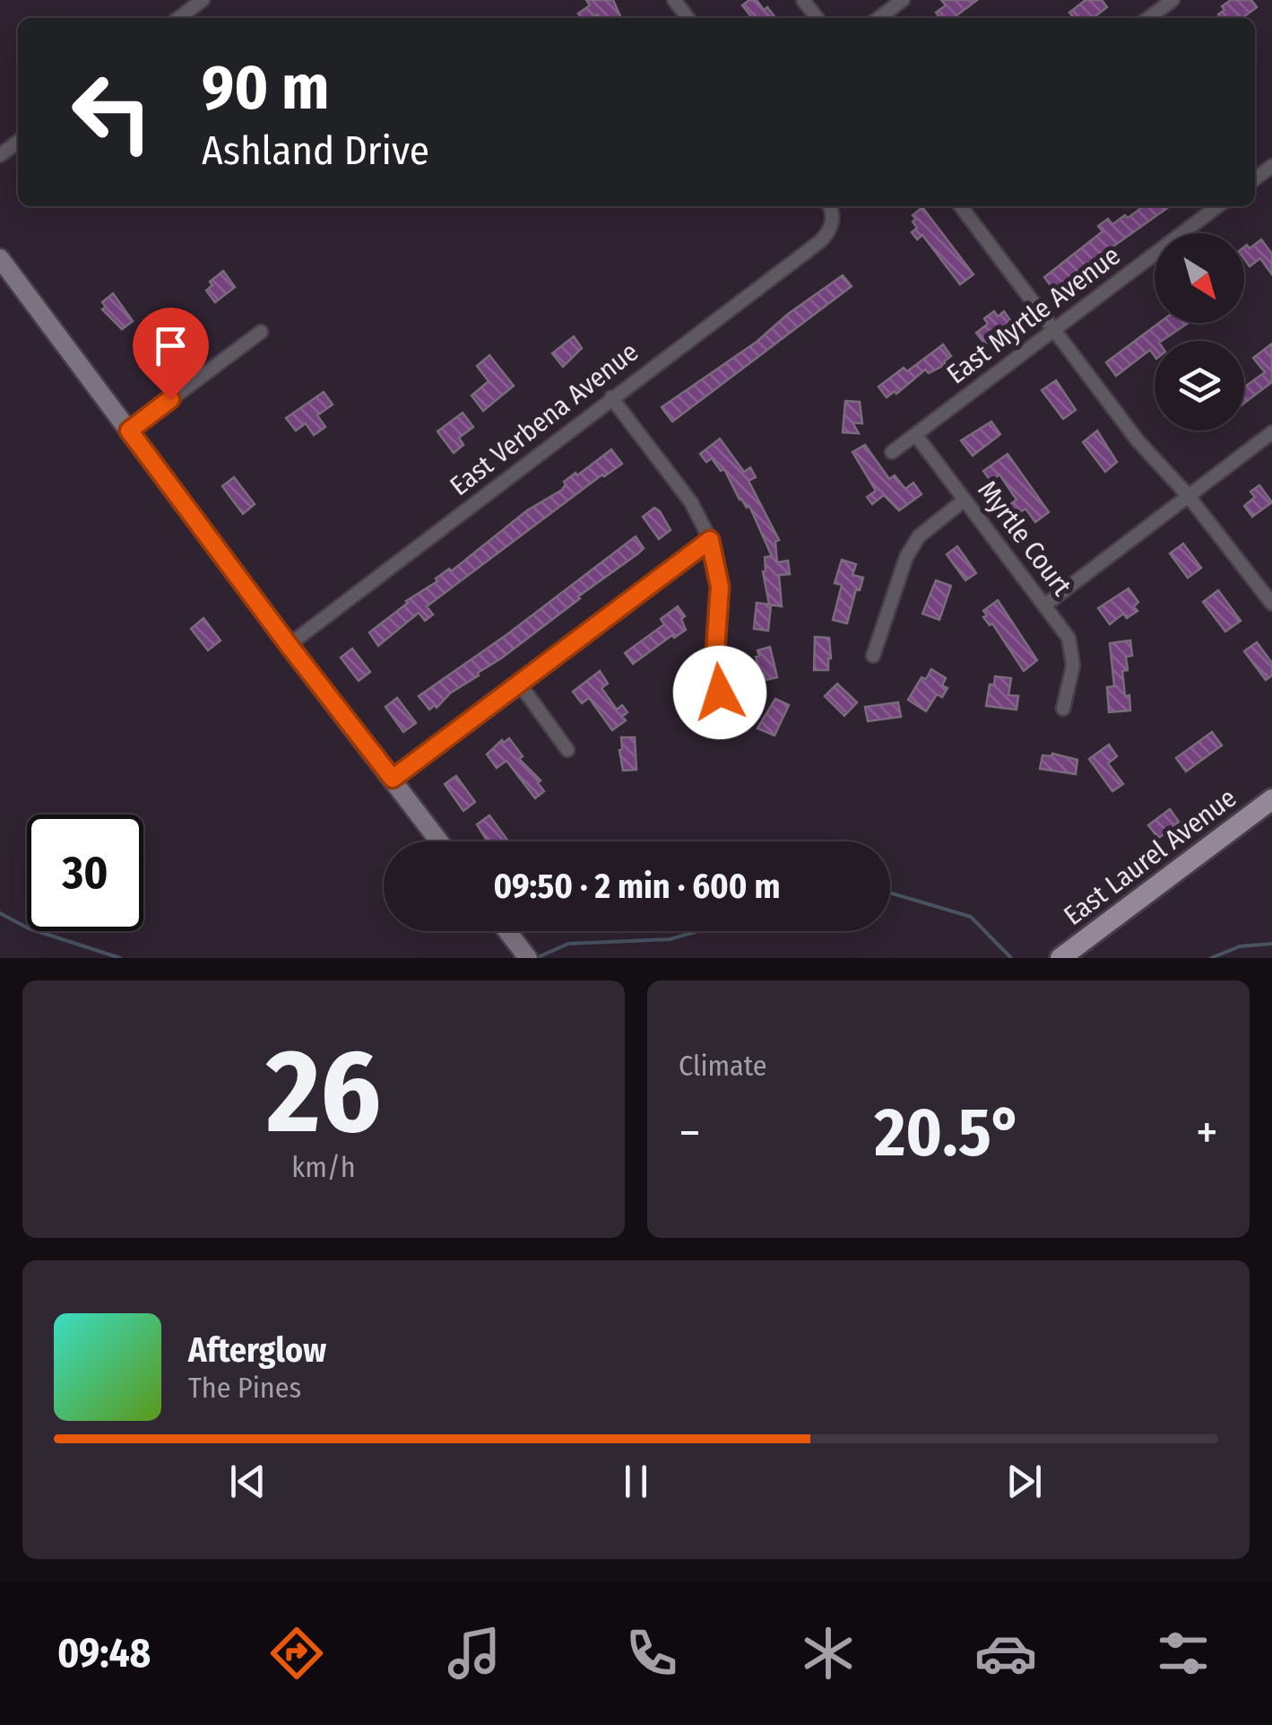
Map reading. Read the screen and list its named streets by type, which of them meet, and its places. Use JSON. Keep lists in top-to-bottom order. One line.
{"streets":{"main road":["East Laurel Avenue"],"street":["East Myrtle Avenue","East Verbena Avenue","Myrtle Court"]},"crossings":[["East Myrtle Avenue","Myrtle Court"]],"north":"bottom right","page":{"turn":["90 m","Ashland Drive"],"limit":"30","trip":"09:50 · 2 min · 600 m","tile":[["26","km/h"],"Climate"],"heat":["−","20.5°","+"],"song":["Afterglow","The Pines"],"tabs":"09:48"}}
